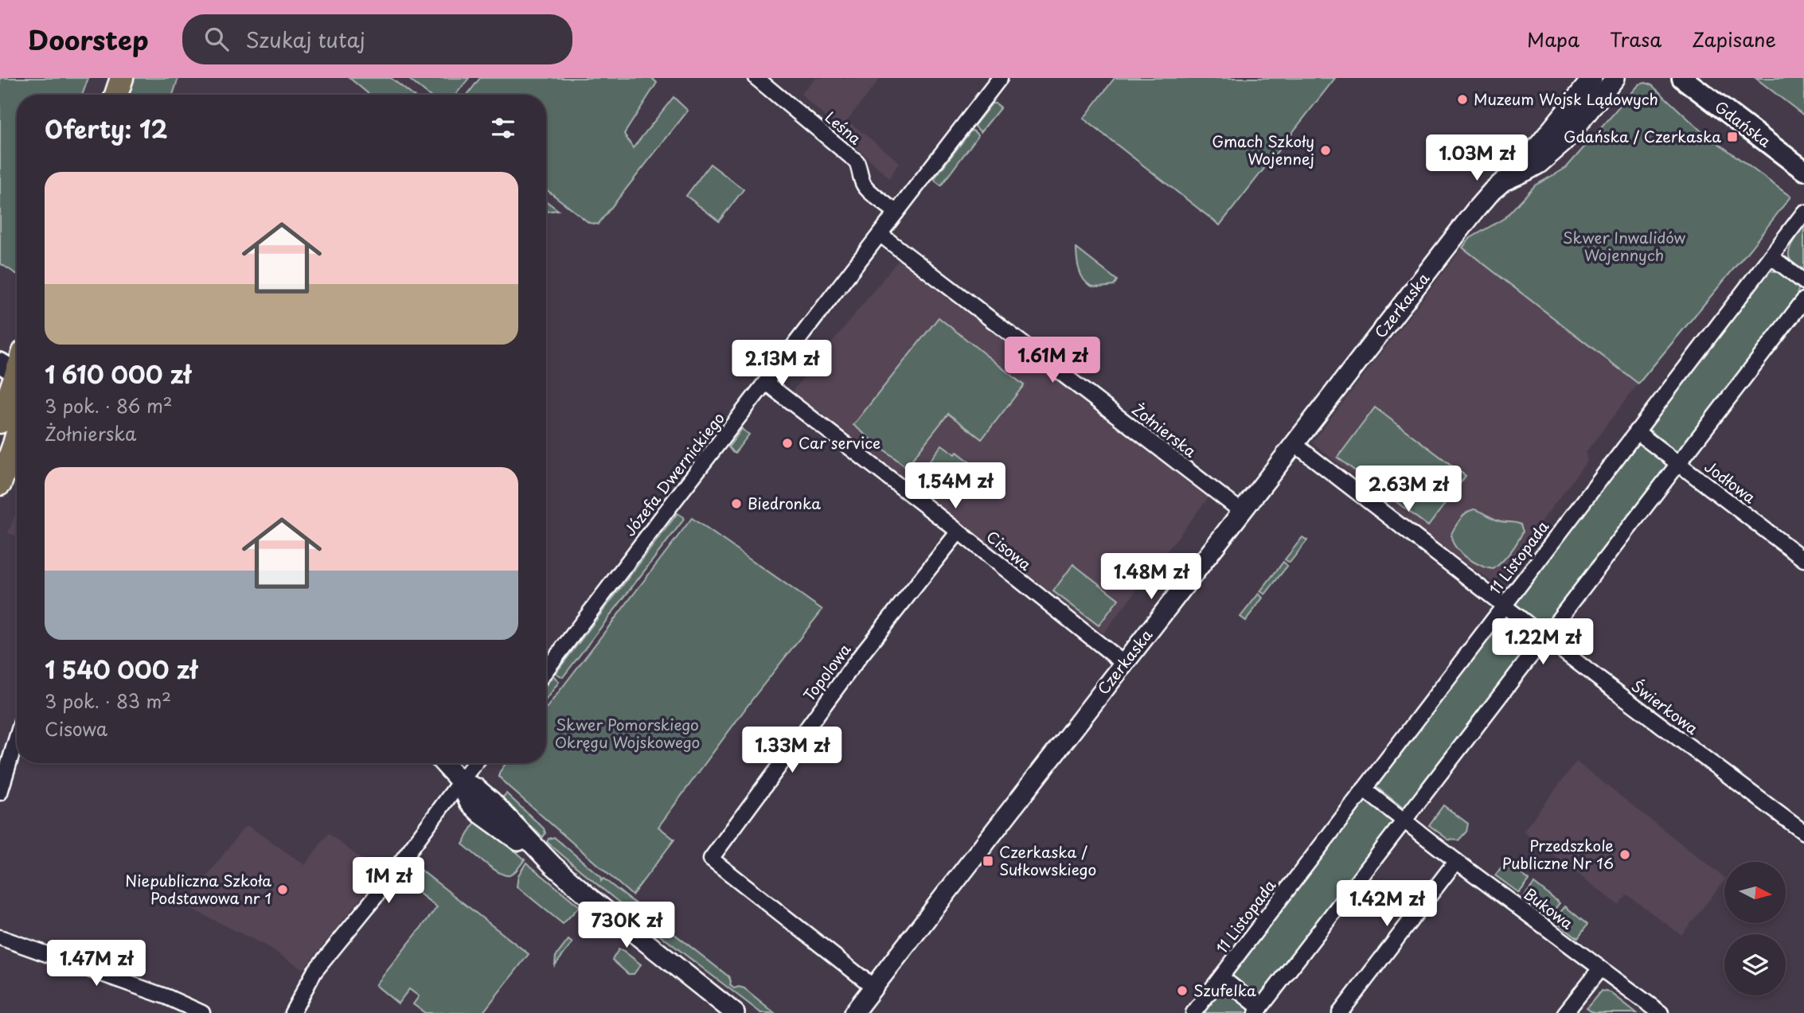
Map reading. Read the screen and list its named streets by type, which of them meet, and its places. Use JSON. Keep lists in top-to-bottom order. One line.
{"streets":{"main road":["Gdańska"],"street":["Leśna","Czerkaska","Żołnierska","Józefa Dwernickiego","Jodłowa","Cisowa","11 Listopada","Topolowa","Świerkowa","Bukowa"]},"crossings":[["Leśna","Józefa Dwernickiego"],["Czerkaska","Żołnierska"],["Czerkaska","Cisowa"],["Czerkaska","Topolowa"],["Czerkaska","Świerkowa"],["Żołnierska","Józefa Dwernickiego"],["Józefa Dwernickiego","Cisowa"],["Jodłowa","11 Listopada"],["Cisowa","Topolowa"],["11 Listopada","Świerkowa"],["11 Listopada","Bukowa"]],"parks":["Skwer Inwalidów Wojennych","Skwer Pomorskiego Okręgu Wojskowego"],"places":{"other":["Muzeum Wojsk Lądowych","Gmach Szkoły Wojennej","Car service","Biedronka","Przedszkole Publiczne Nr 16","Niepubliczna Szkoła Podstawowa nr 1","Szufelka"],"transit":["Gdańska / Czerkaska","Czerkaska / Sułkowskiego"]},"north":"right","page":{"header":"Doorstep","search":"Szukaj tutaj","nav":["Mapa","Trasa","Zapisane"],"heading":"Oferty: 12","price":["1.03M zł","1.61M zł","2.13M zł","1.54M zł","2.63M zł","1.48M zł","1.22M zł","1.33M zł","1M zł","1.42M zł","730K zł","1.47M zł"],"list":[{"name":"1 610 000 zł","note":"3 pok. · 86 m² · Żołnierska"},{"name":"1 540 000 zł","note":"3 pok. · 83 m² · Cisowa"}]}}
